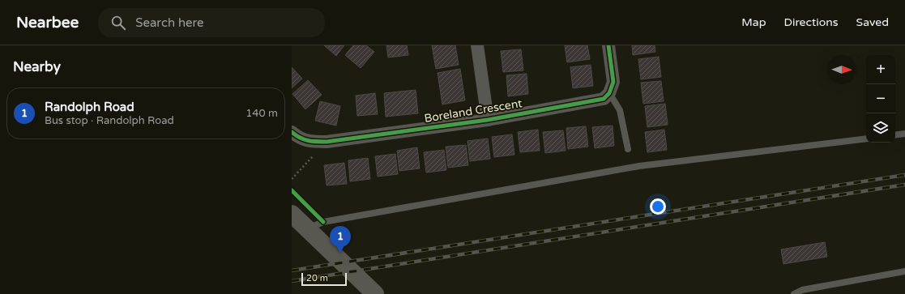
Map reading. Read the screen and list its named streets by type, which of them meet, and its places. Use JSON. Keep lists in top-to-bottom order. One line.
{"streets":{"street":["Boreland Crescent"]},"scale_bar":"20 m","north":"right","page":{"header":"Nearbee","search":"Search here","nav":["Map","Directions","Saved"],"heading":"Nearby","map_buttons":["+","−"],"list":[{"mark":"1","name":"Randolph Road","note":"Bus stop · Randolph Road","value":"140 m"}],"pins":"1","scale":"20 m"}}
